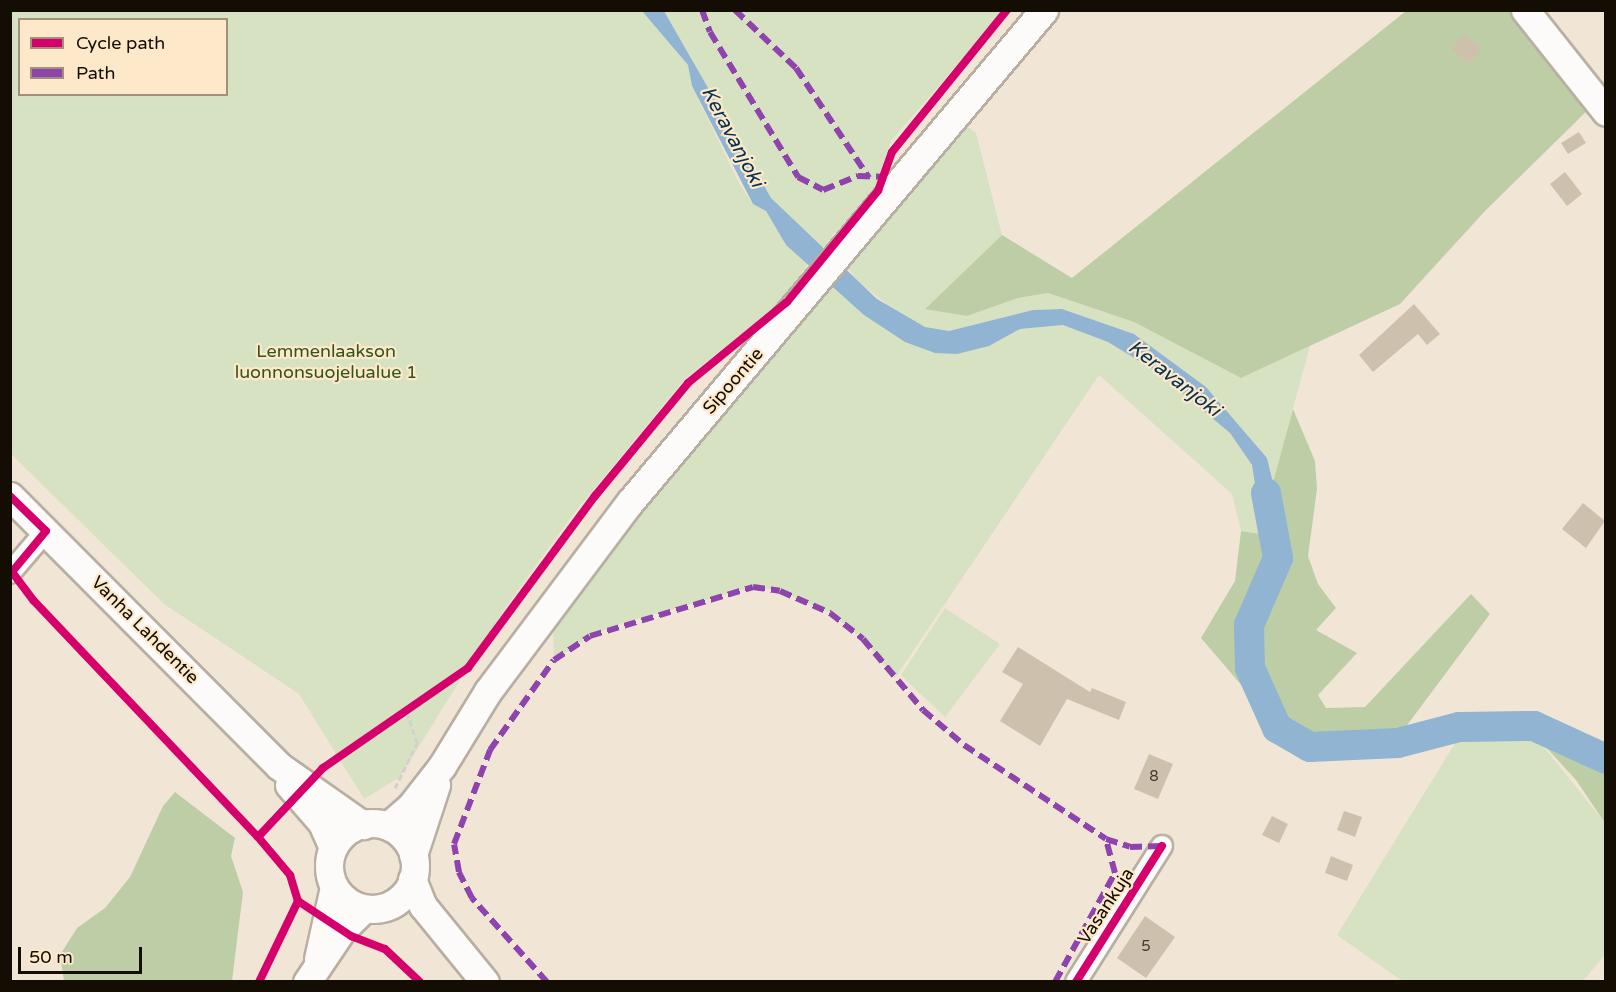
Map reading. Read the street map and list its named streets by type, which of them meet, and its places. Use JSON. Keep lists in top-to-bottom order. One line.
{"streets":{"main road":["Sipoontie","Vanha Lahdentie"],"street":["Vasankuja"]},"crossings":[["Sipoontie","Vanha Lahdentie"]],"water":["Keravanjoki"],"parks":["Lemmenlaakson luonnonsuojelualue 1"],"house_numbers":["8","5"],"legend":["Cycle path","Path"],"scale_bar":"50 m"}
